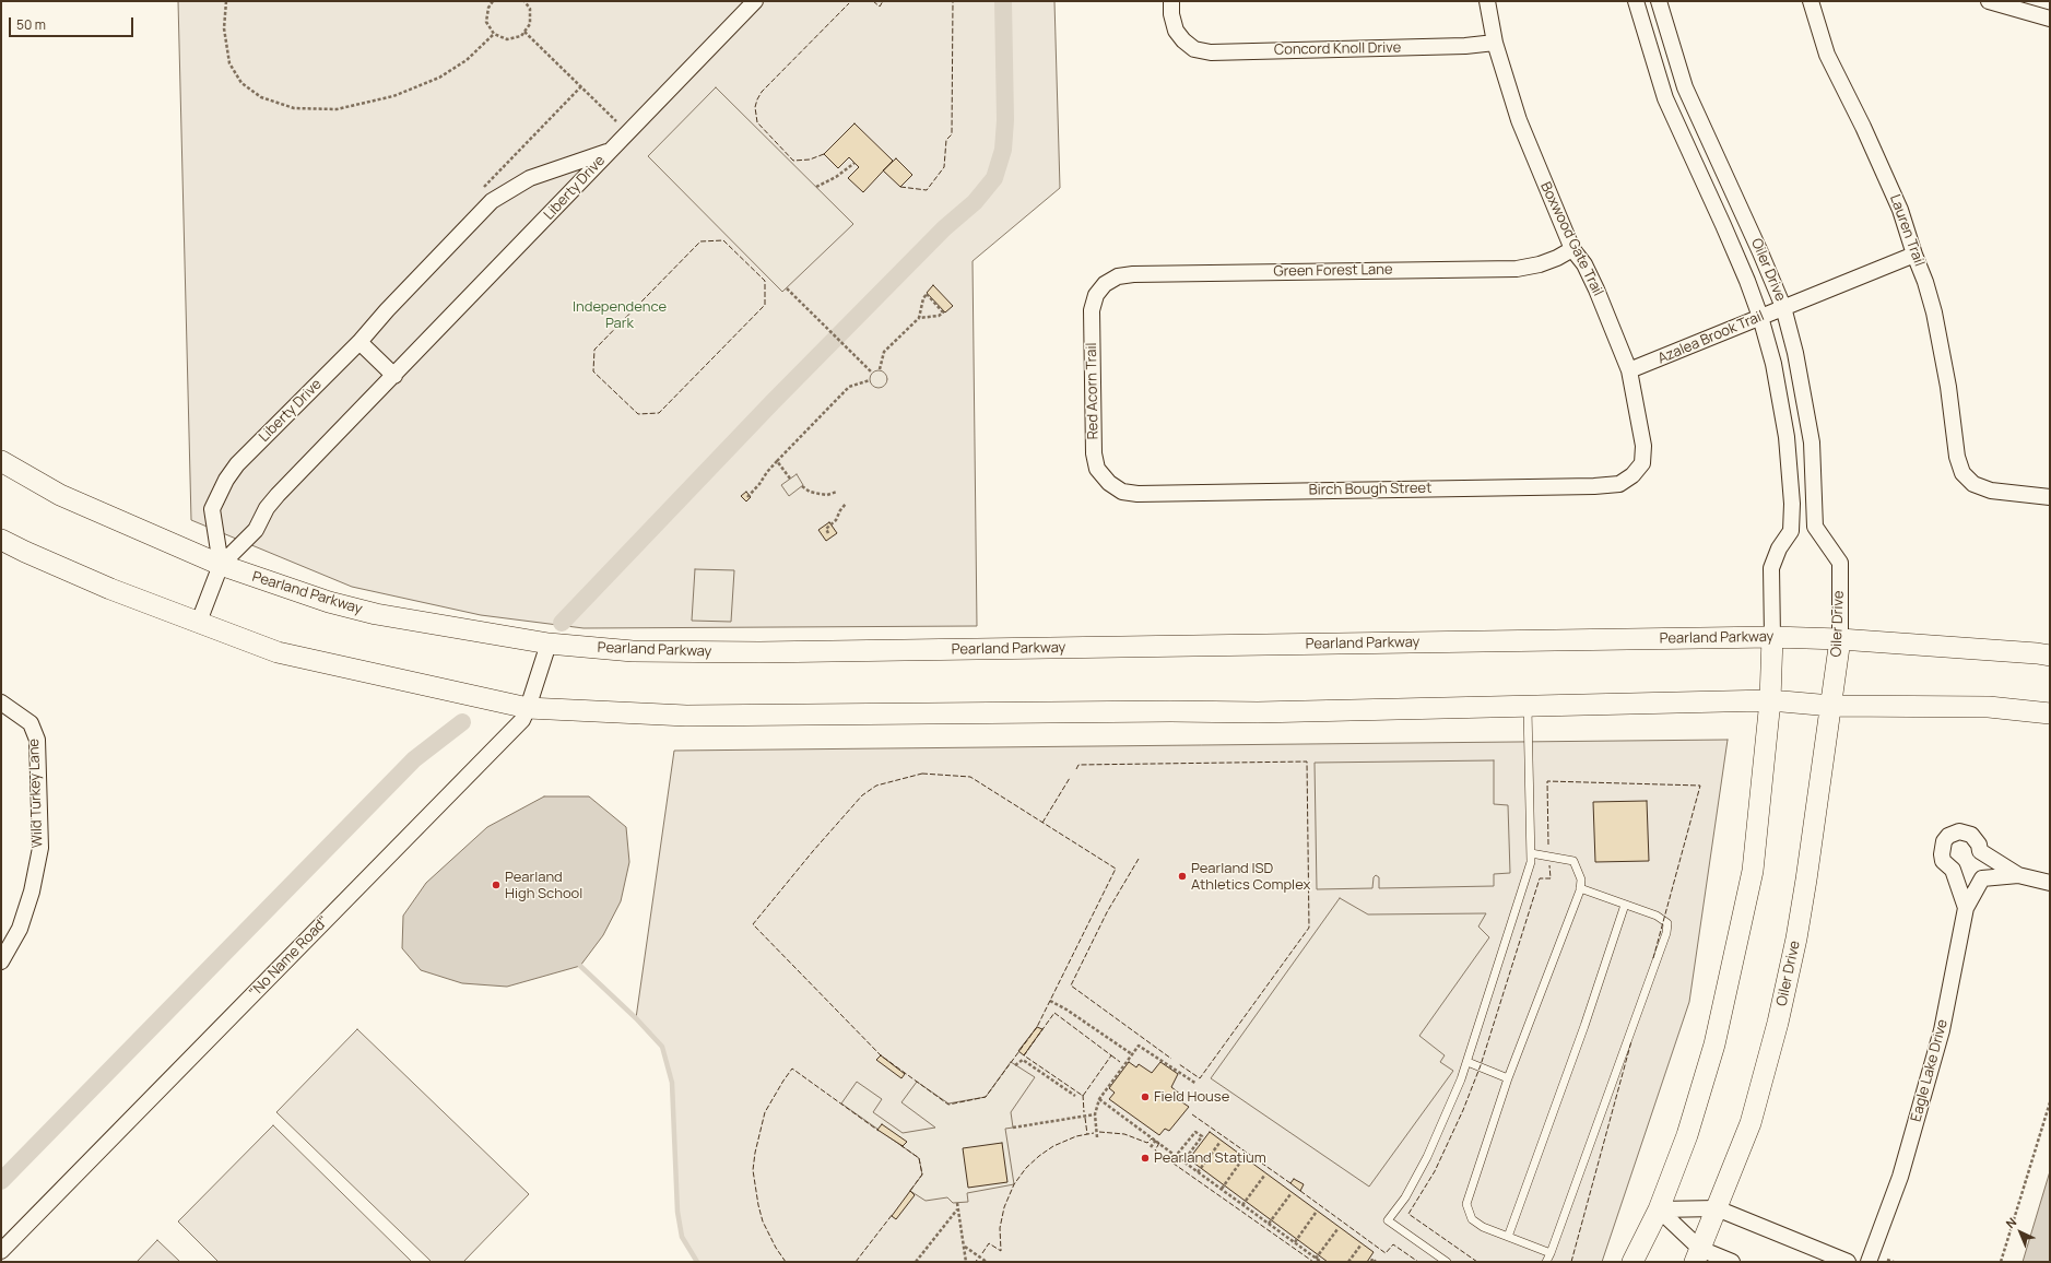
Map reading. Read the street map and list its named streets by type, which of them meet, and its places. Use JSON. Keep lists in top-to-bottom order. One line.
{"streets":{"main road":["Oiler Drive","Pearland Parkway"],"street":["Concord Knoll Drive","Liberty Drive","Lauren Trail","Boxwood Gate Trail","Green Forest Lane","Azalea Brook Trail","Red Acorn Trail","Birch Bough Street","Wild Turkey Lane","\"No Name Road\"","Eagle Lake Drive"]},"crossings":[["Concord Knoll Drive","Boxwood Gate Trail"],["Liberty Drive","Pearland Parkway"],["Lauren Trail","Azalea Brook Trail"],["Boxwood Gate Trail","Green Forest Lane"],["Boxwood Gate Trail","Azalea Brook Trail"],["Boxwood Gate Trail","Birch Bough Street"],["Oiler Drive","Azalea Brook Trail"],["Oiler Drive","Pearland Parkway"],["Green Forest Lane","Red Acorn Trail"],["Red Acorn Trail","Birch Bough Street"],["Pearland Parkway","\"No Name Road\""]],"parks":["Independence Park"],"places":["Pearland ISD Athletics Complex","Pearland High School","Field House","Pearland Statium"],"scale_bar":"50 m","north":"top left"}
